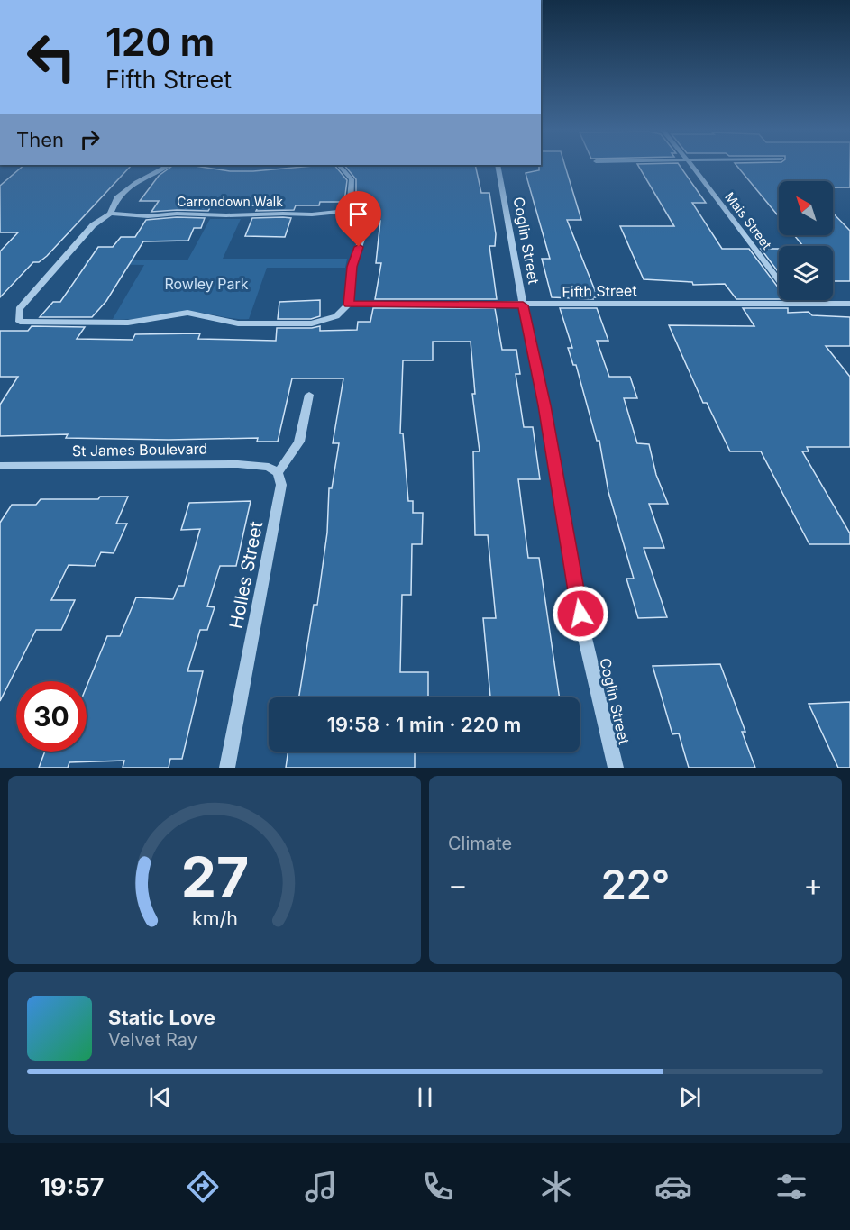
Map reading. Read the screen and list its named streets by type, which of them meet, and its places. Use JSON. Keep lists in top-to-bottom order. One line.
{"streets":{"street":["Carrondown Walk","Mais Street","Coglin Street","Fifth Street","St James Boulevard","Holles Street"]},"crossings":[["Mais Street","Fifth Street"],["Coglin Street","Fifth Street"],["St James Boulevard","Holles Street"]],"parks":["Rowley Park"],"north":"top left","page":{"turn":["120 m","Fifth Street"],"then":"Then","limit":"30","trip":"19:58 · 1 min · 220 m","tile":"Climate","heat":["−","22°","+"],"song":["Static Love","Velvet Ray"],"tabs":"19:57","gauge":["27","km/h"]}}
